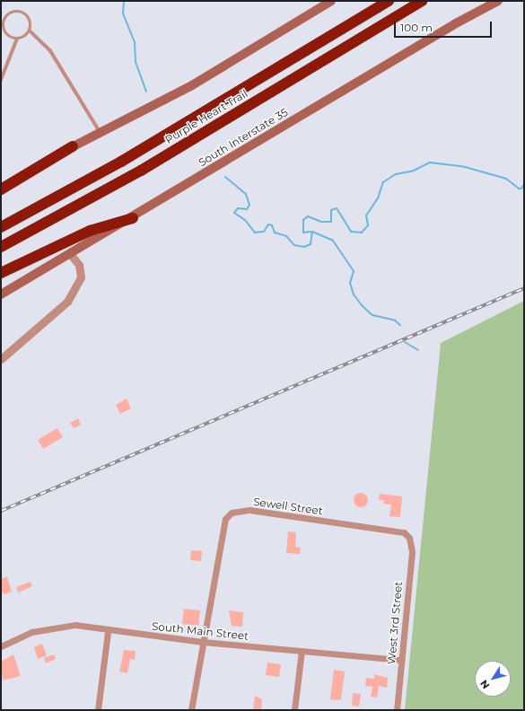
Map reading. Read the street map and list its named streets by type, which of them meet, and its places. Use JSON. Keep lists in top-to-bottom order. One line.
{"streets":{"highway":["Purple Heart Trail"],"main road":["South Interstate 35"],"street":["Sewell Street","West 3rd Street","South Main Street"]},"crossings":[["Sewell Street","West 3rd Street"],["Sewell Street","South Main Street"],["West 3rd Street","South Main Street"]],"scale_bar":"100 m","north":"bottom left"}
